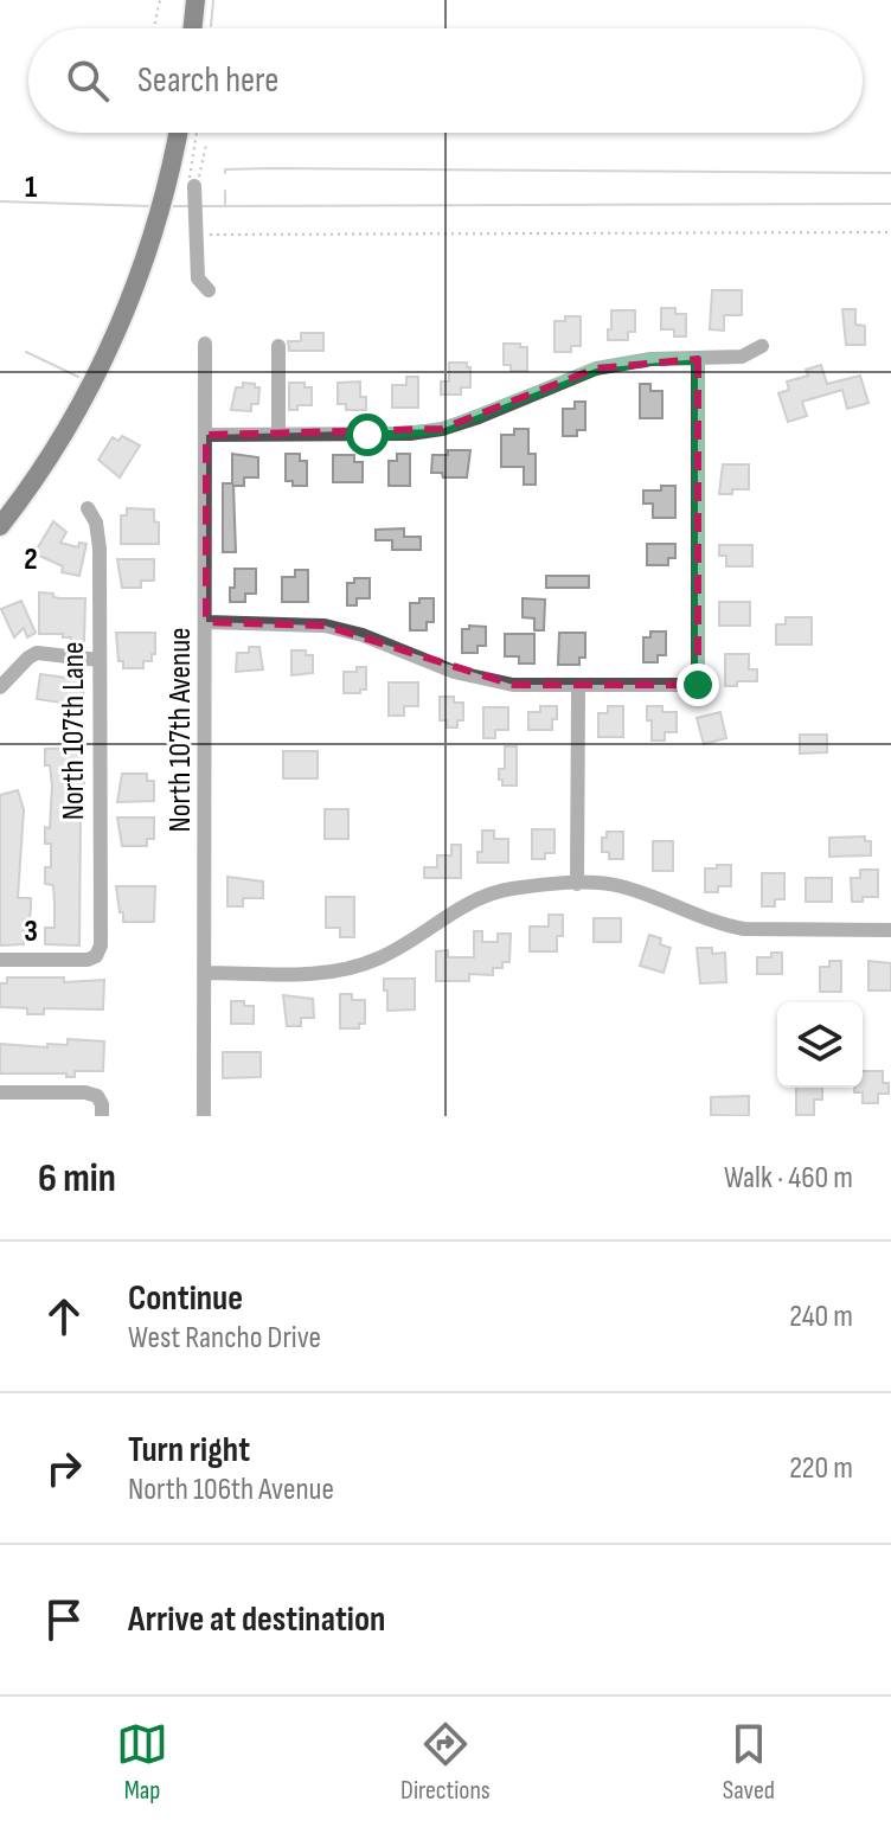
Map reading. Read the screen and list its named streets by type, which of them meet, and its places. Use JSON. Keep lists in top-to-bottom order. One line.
{"streets":{"street":["North 107th Avenue","North 107th Lane"]},"page":{"search":"Search here","heading":["6 min","Walk · 460 m"],"list":[["Continue","West Rancho Drive","240 m"],["Turn right","North 106th Avenue","220 m"],"Arrive at destination"],"nav":["Map","Directions","Saved"]},"grid":{"rows":["1","2","3"]}}
